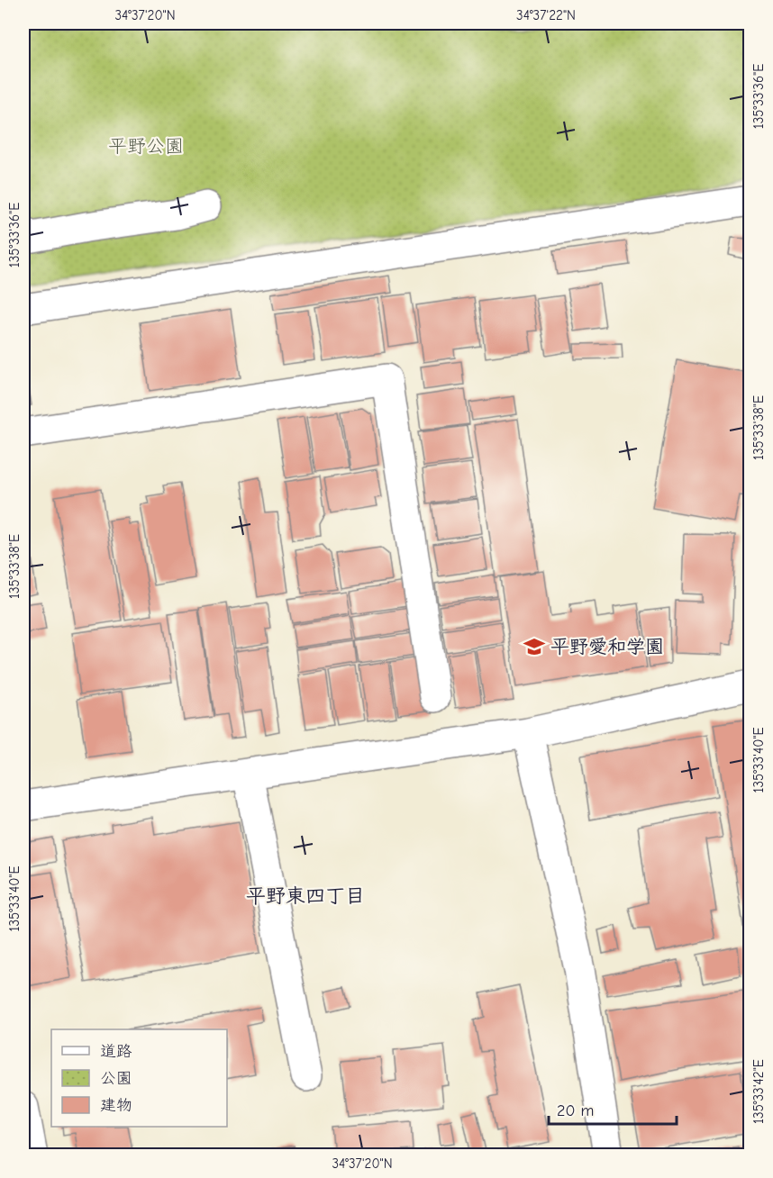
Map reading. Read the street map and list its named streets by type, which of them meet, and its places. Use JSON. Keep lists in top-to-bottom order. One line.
{"districts":["平野東四丁目"],"parks":["平野公園"],"places":{"school or university":["平野愛和学園"]},"legend":["道路","公園","建物"],"scale_bar":"20 m","coordinates":["34°37'20\"N","34°37'22\"N","135°33'36\"E","135°33'38\"E","135°33'40\"E","135°33'42\"E"]}
